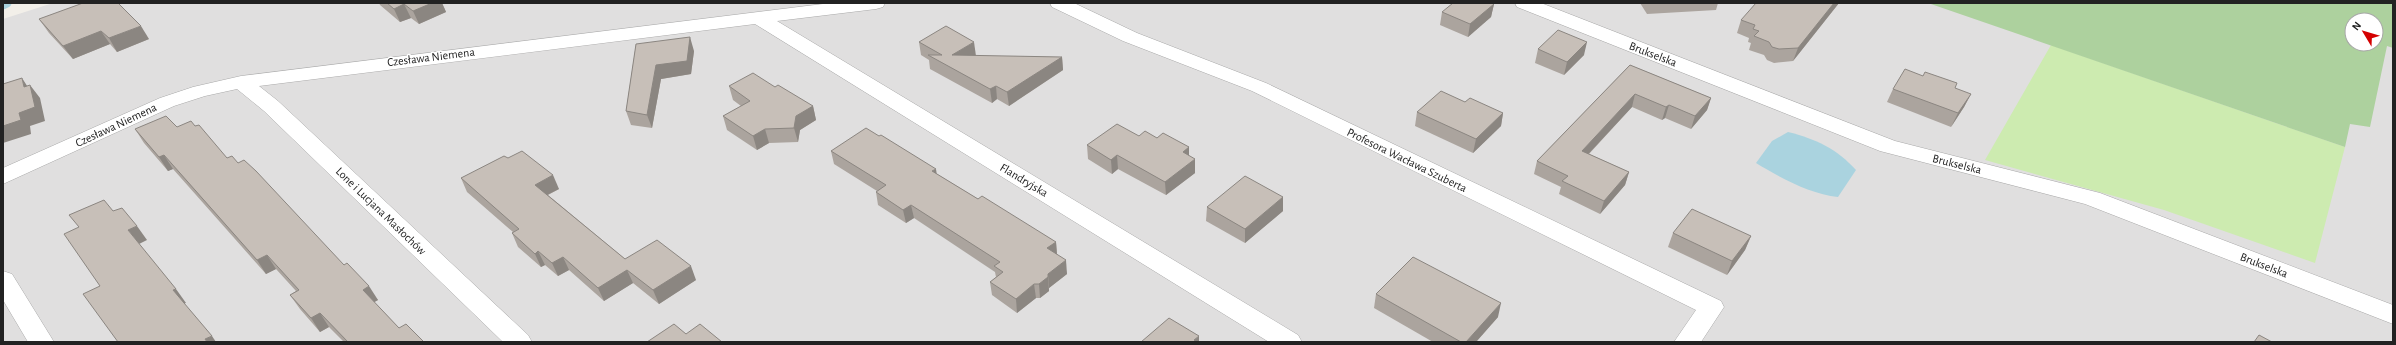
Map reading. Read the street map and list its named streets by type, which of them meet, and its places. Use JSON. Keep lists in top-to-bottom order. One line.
{"streets":{"street":["Brukselska","Czesława Niemena","Profesora Wacława Szuberta","Flandryjska","Lone i Lucjana Masłochów"]},"crossings":[["Czesława Niemena","Flandryjska"],["Czesława Niemena","Lone i Lucjana Masłochów"]],"north":"top left"}
